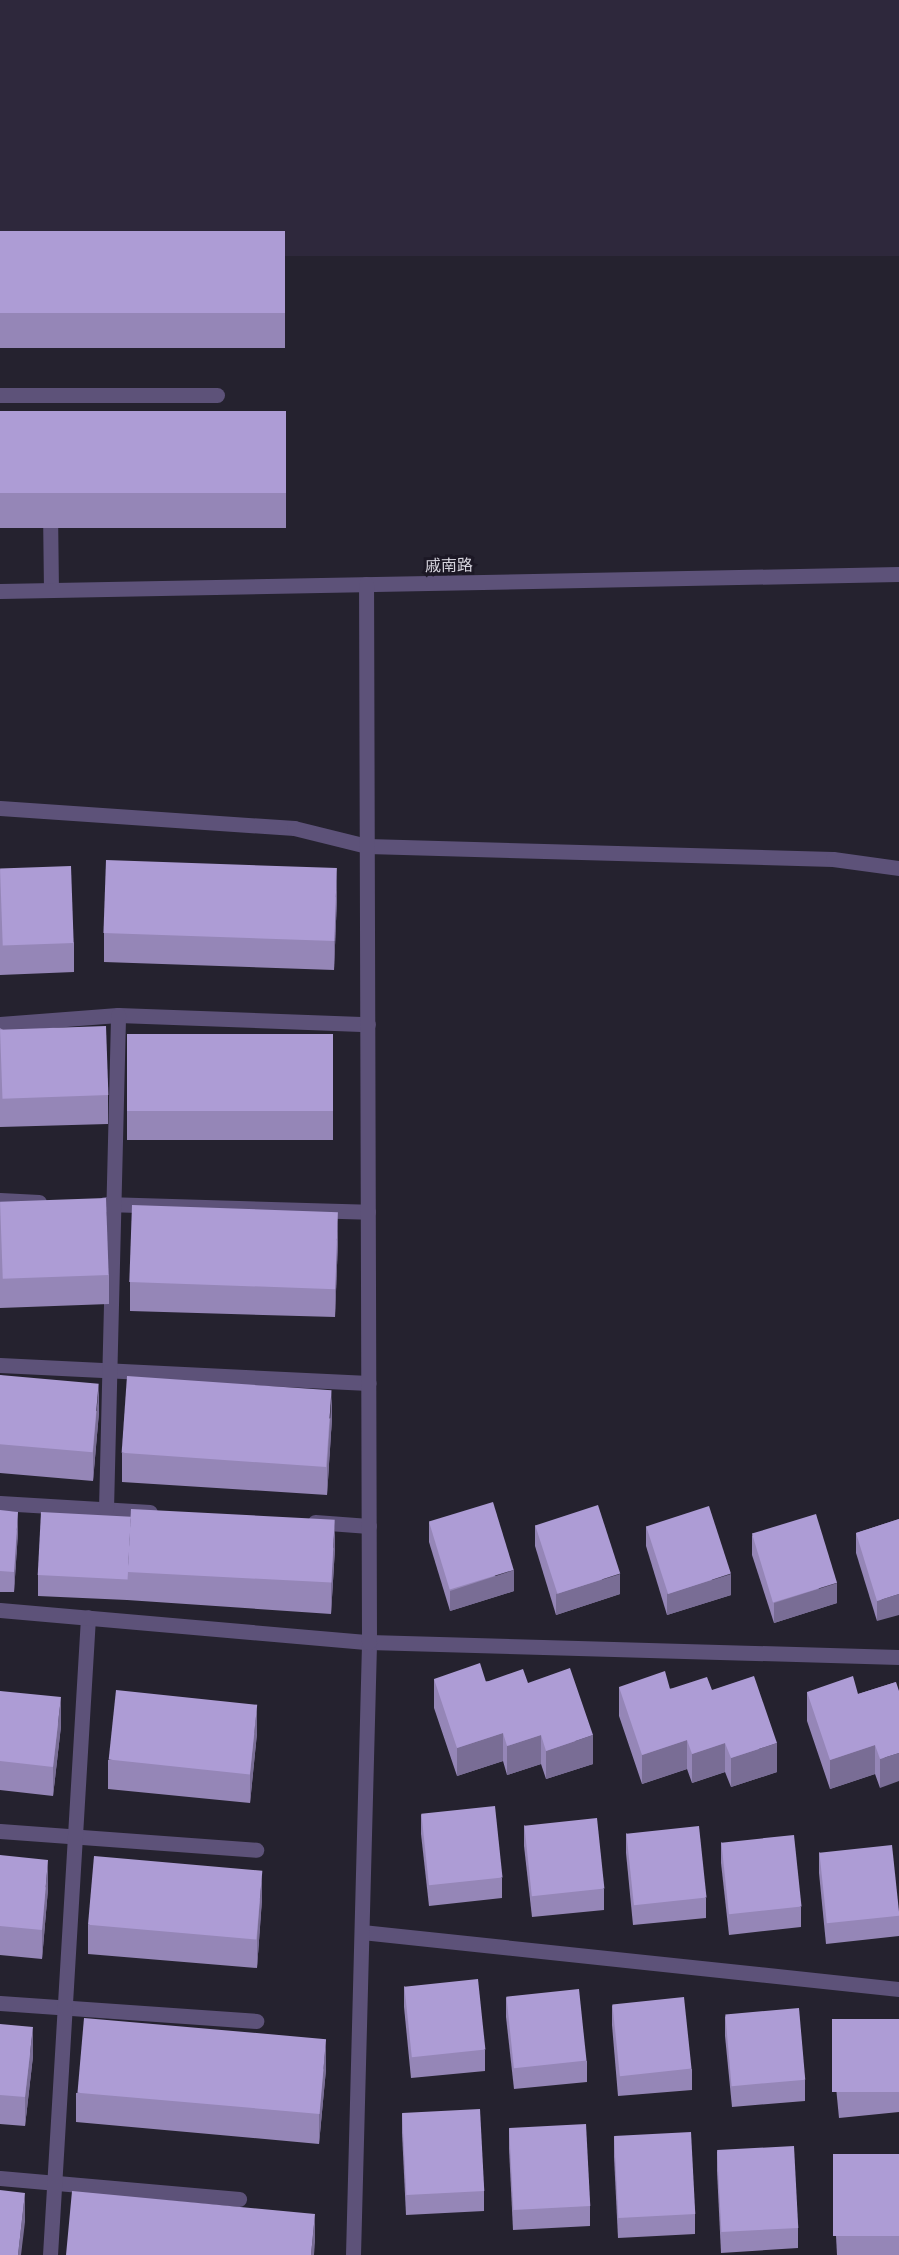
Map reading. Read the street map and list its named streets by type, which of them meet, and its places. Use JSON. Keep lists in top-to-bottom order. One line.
{"streets":{"street":["戚南路"]}}
